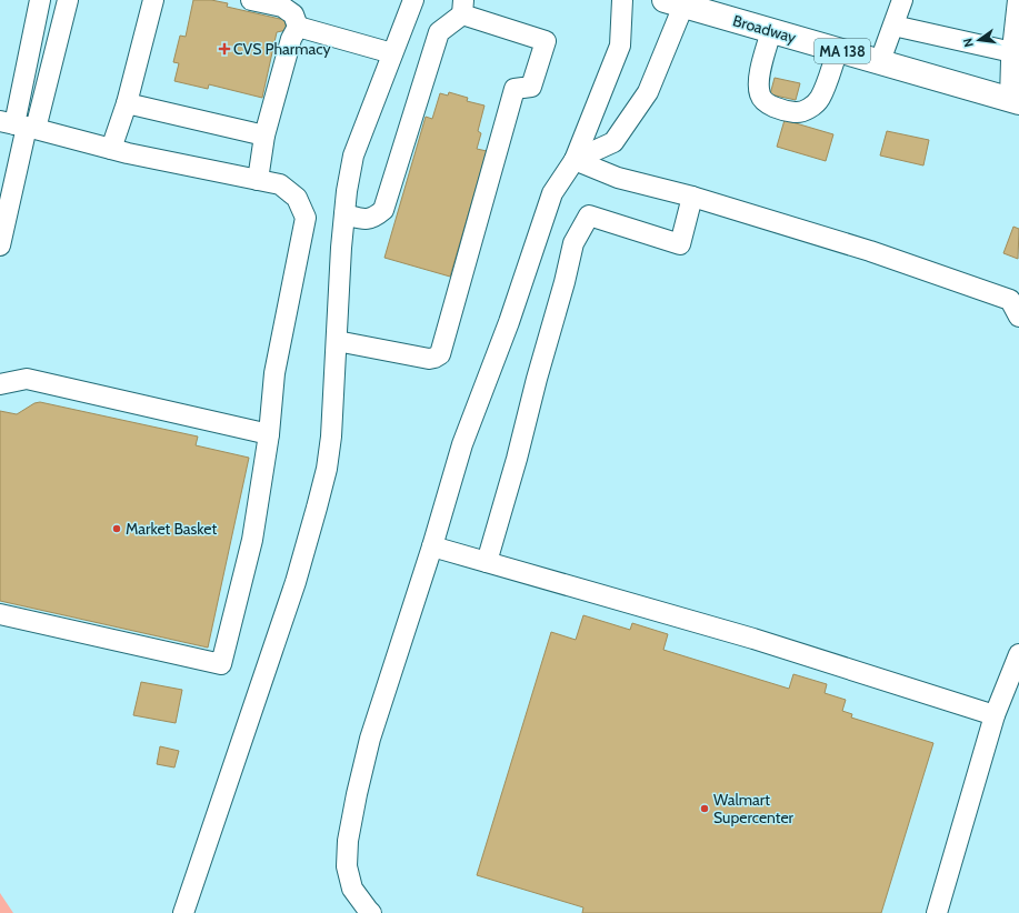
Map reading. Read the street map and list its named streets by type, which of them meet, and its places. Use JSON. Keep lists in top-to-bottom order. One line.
{"streets":{"main road":["Broadway","MA 138"]},"places":{"health":["CVS Pharmacy"],"other":["Market Basket","Walmart Supercenter"]},"north":"left"}
